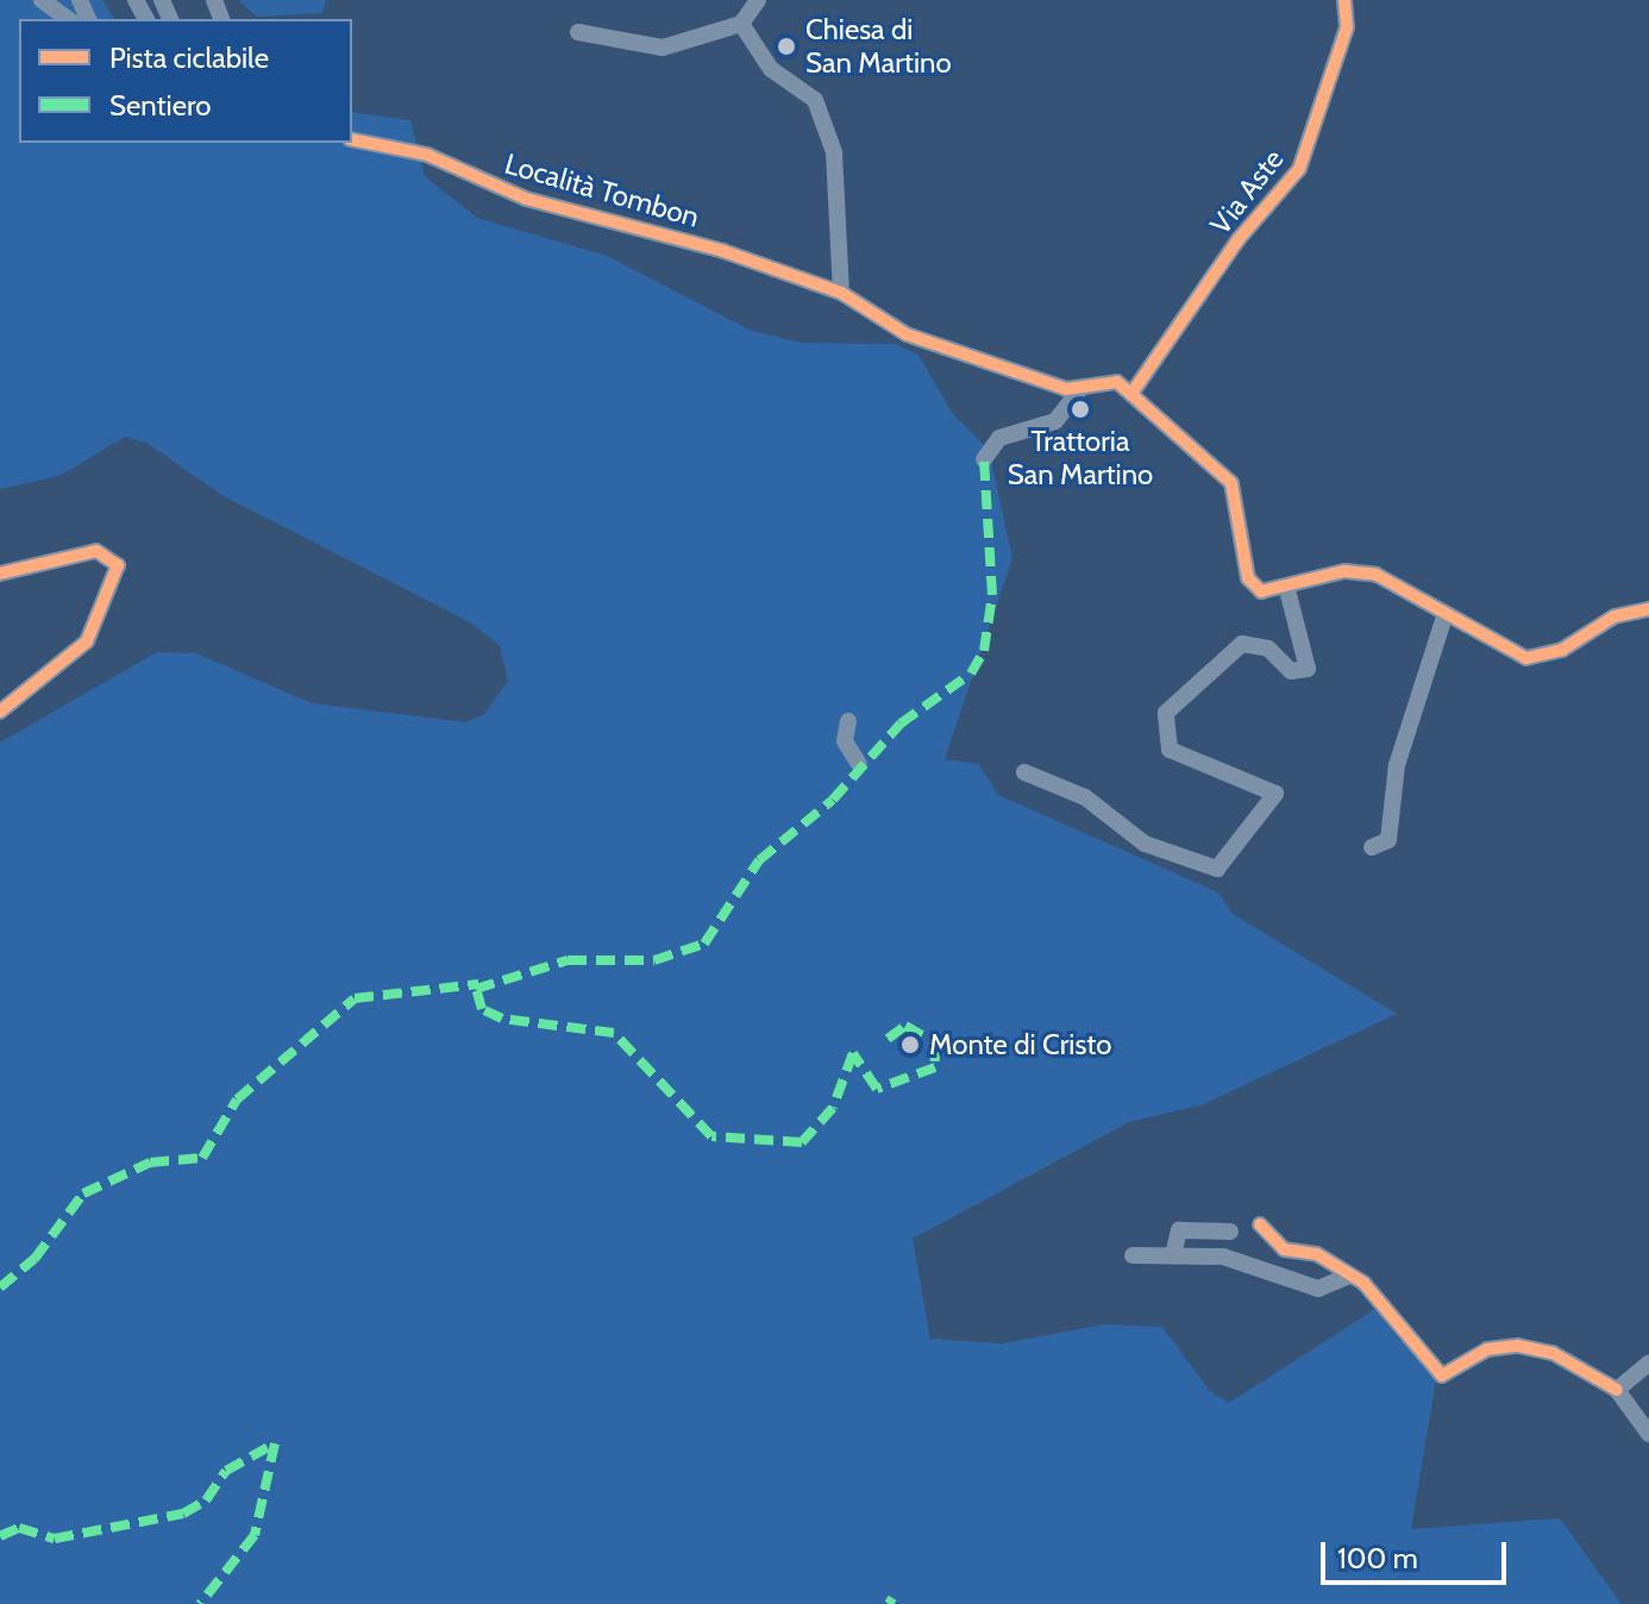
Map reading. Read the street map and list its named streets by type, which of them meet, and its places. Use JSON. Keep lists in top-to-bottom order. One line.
{"streets":{"street":["Località Tombon","Via Aste"]},"places":["Chiesa di San Martino","Trattoria San Martino","Monte di Cristo"],"legend":["Pista ciclabile","Sentiero"],"scale_bar":"100 m"}
